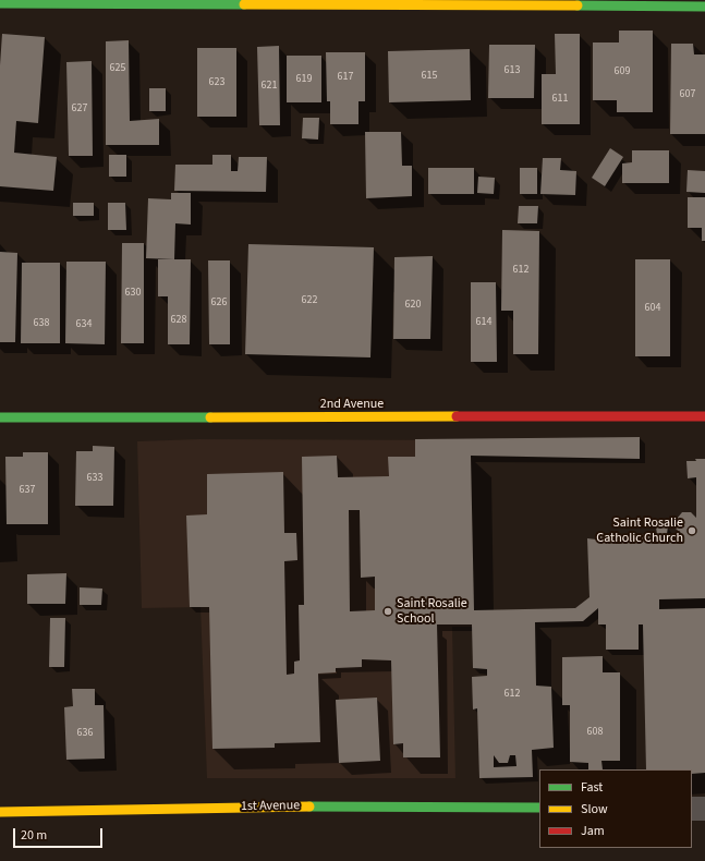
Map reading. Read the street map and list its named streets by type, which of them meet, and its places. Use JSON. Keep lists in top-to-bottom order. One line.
{"streets":{"street":["2nd Avenue","1st Avenue"]},"places":["Saint Rosalie Catholic Church","Saint Rosalie School"],"house_numbers":["625","613","609","615","617","619","623","621","607","611","627","612","630","622","626","620","604","628","614","638","634","633","637","612","608","636"],"legend":["Fast","Slow","Jam"],"scale_bar":"20 m"}
